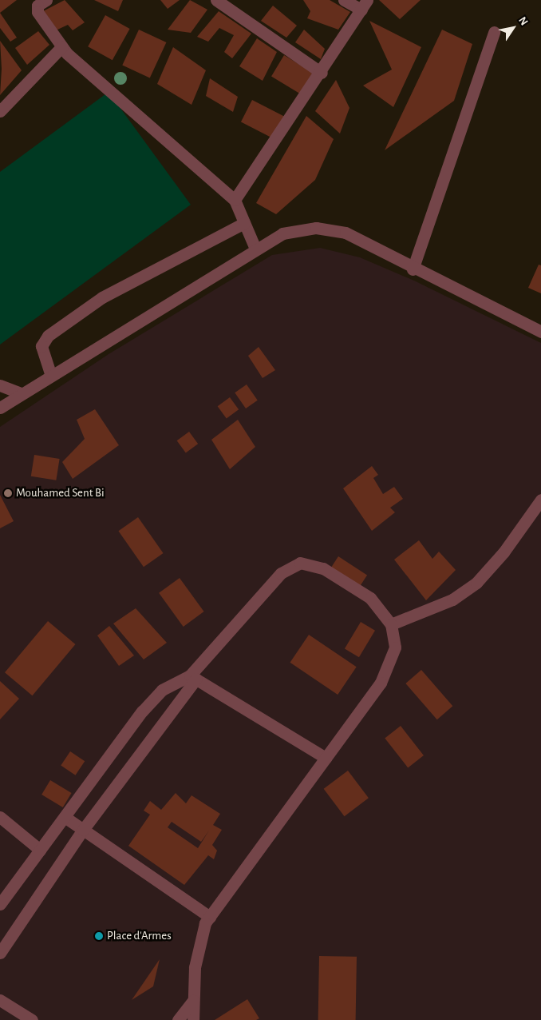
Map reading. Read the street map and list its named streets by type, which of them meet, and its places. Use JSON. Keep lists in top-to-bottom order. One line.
{"places":["Mouhamed Sent Bi","Place d'Armes"],"north":"top right"}
